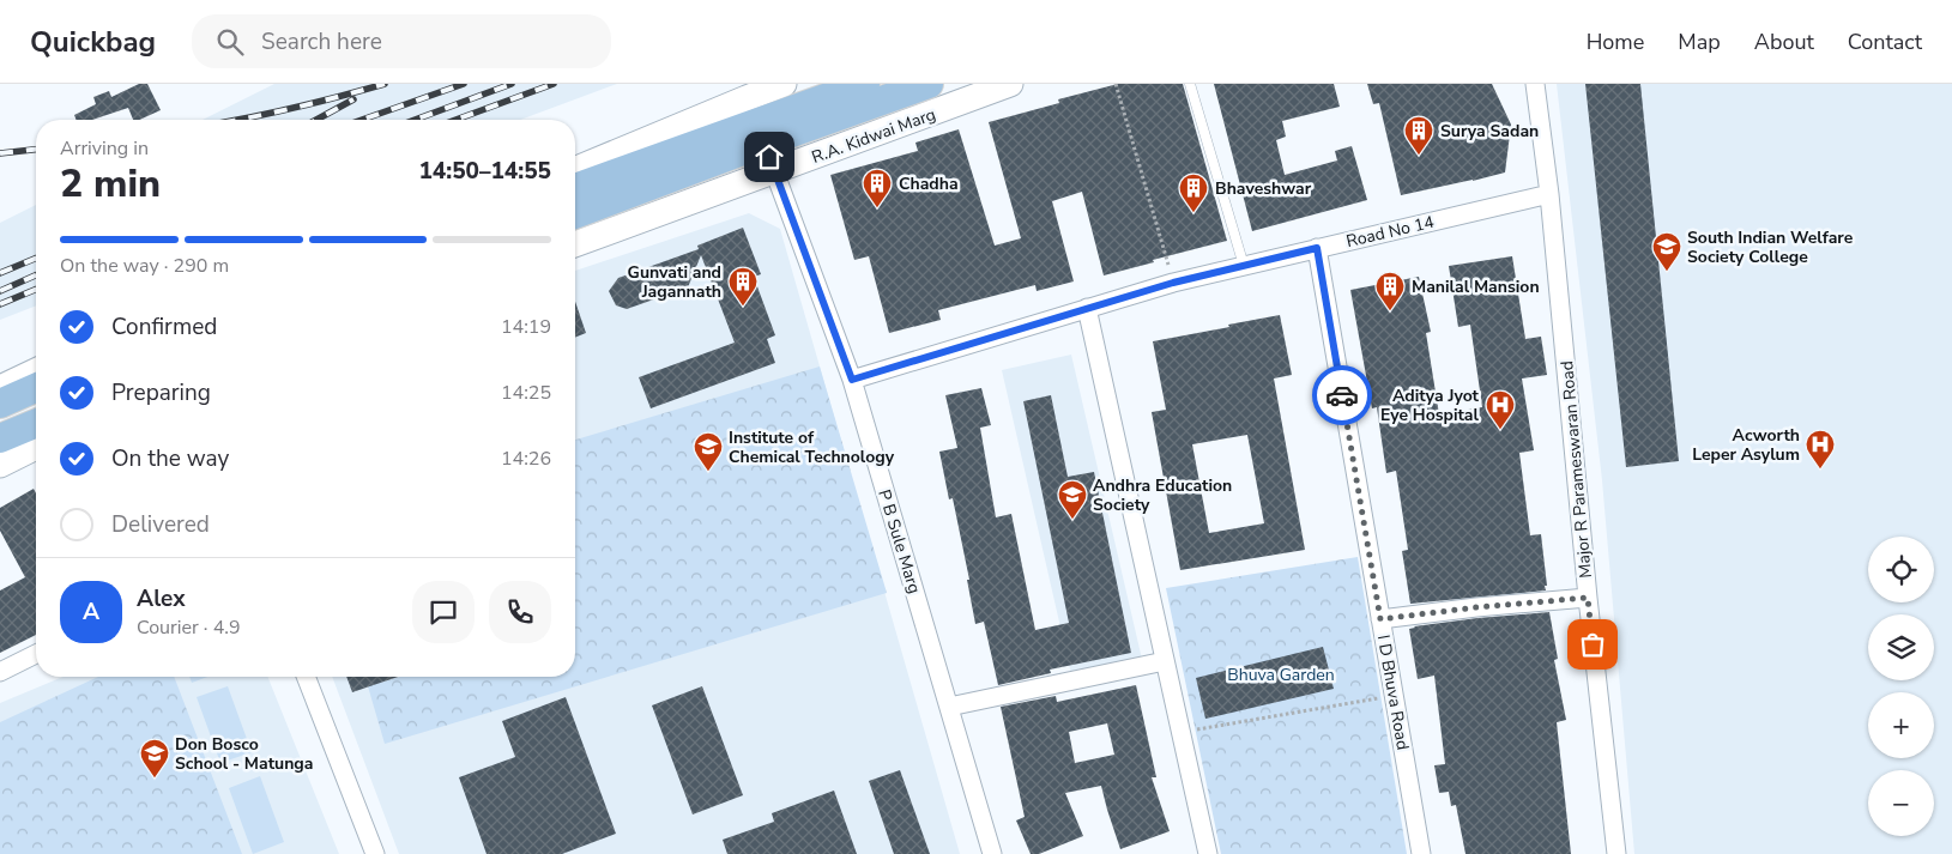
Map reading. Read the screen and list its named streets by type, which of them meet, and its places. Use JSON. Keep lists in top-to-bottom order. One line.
{"streets":{"street":["R.A. Kidwai Marg","Road No 14","Major R Parameswaran Road","P B Sule Marg","I D Bhuva Road"]},"crossings":[["R.A. Kidwai Marg","P B Sule Marg"],["Road No 14","Major R Parameswaran Road"],["Road No 14","P B Sule Marg"],["Road No 14","I D Bhuva Road"]],"parks":["Bhuva Garden"],"places":{"building":["Surya Sadan","Chadha","Bhaveshwar","Gunvati and Jagannath","Manilal Mansion"],"school or university":["South Indian Welfare Society College","Institute of Chemical Technology","Andhra Education Society","Don Bosco School - Matunga"],"hospital":["Aditya Jyot Eye Hospital","Acworth Leper Asylum"]},"page":{"header":"Quickbag","search":"Search here","nav":["Home","Map","About","Contact"],"heading":["2 min","Arriving in","14:50–14:55"],"panel":["Alex","Courier · 4.9"],"bar":"On the way · 290 m","list":[["Confirmed","14:19"],["Preparing","14:25"],["On the way","14:26"],"Delivered"],"map_buttons":["+","−"],"round":"A"}}
